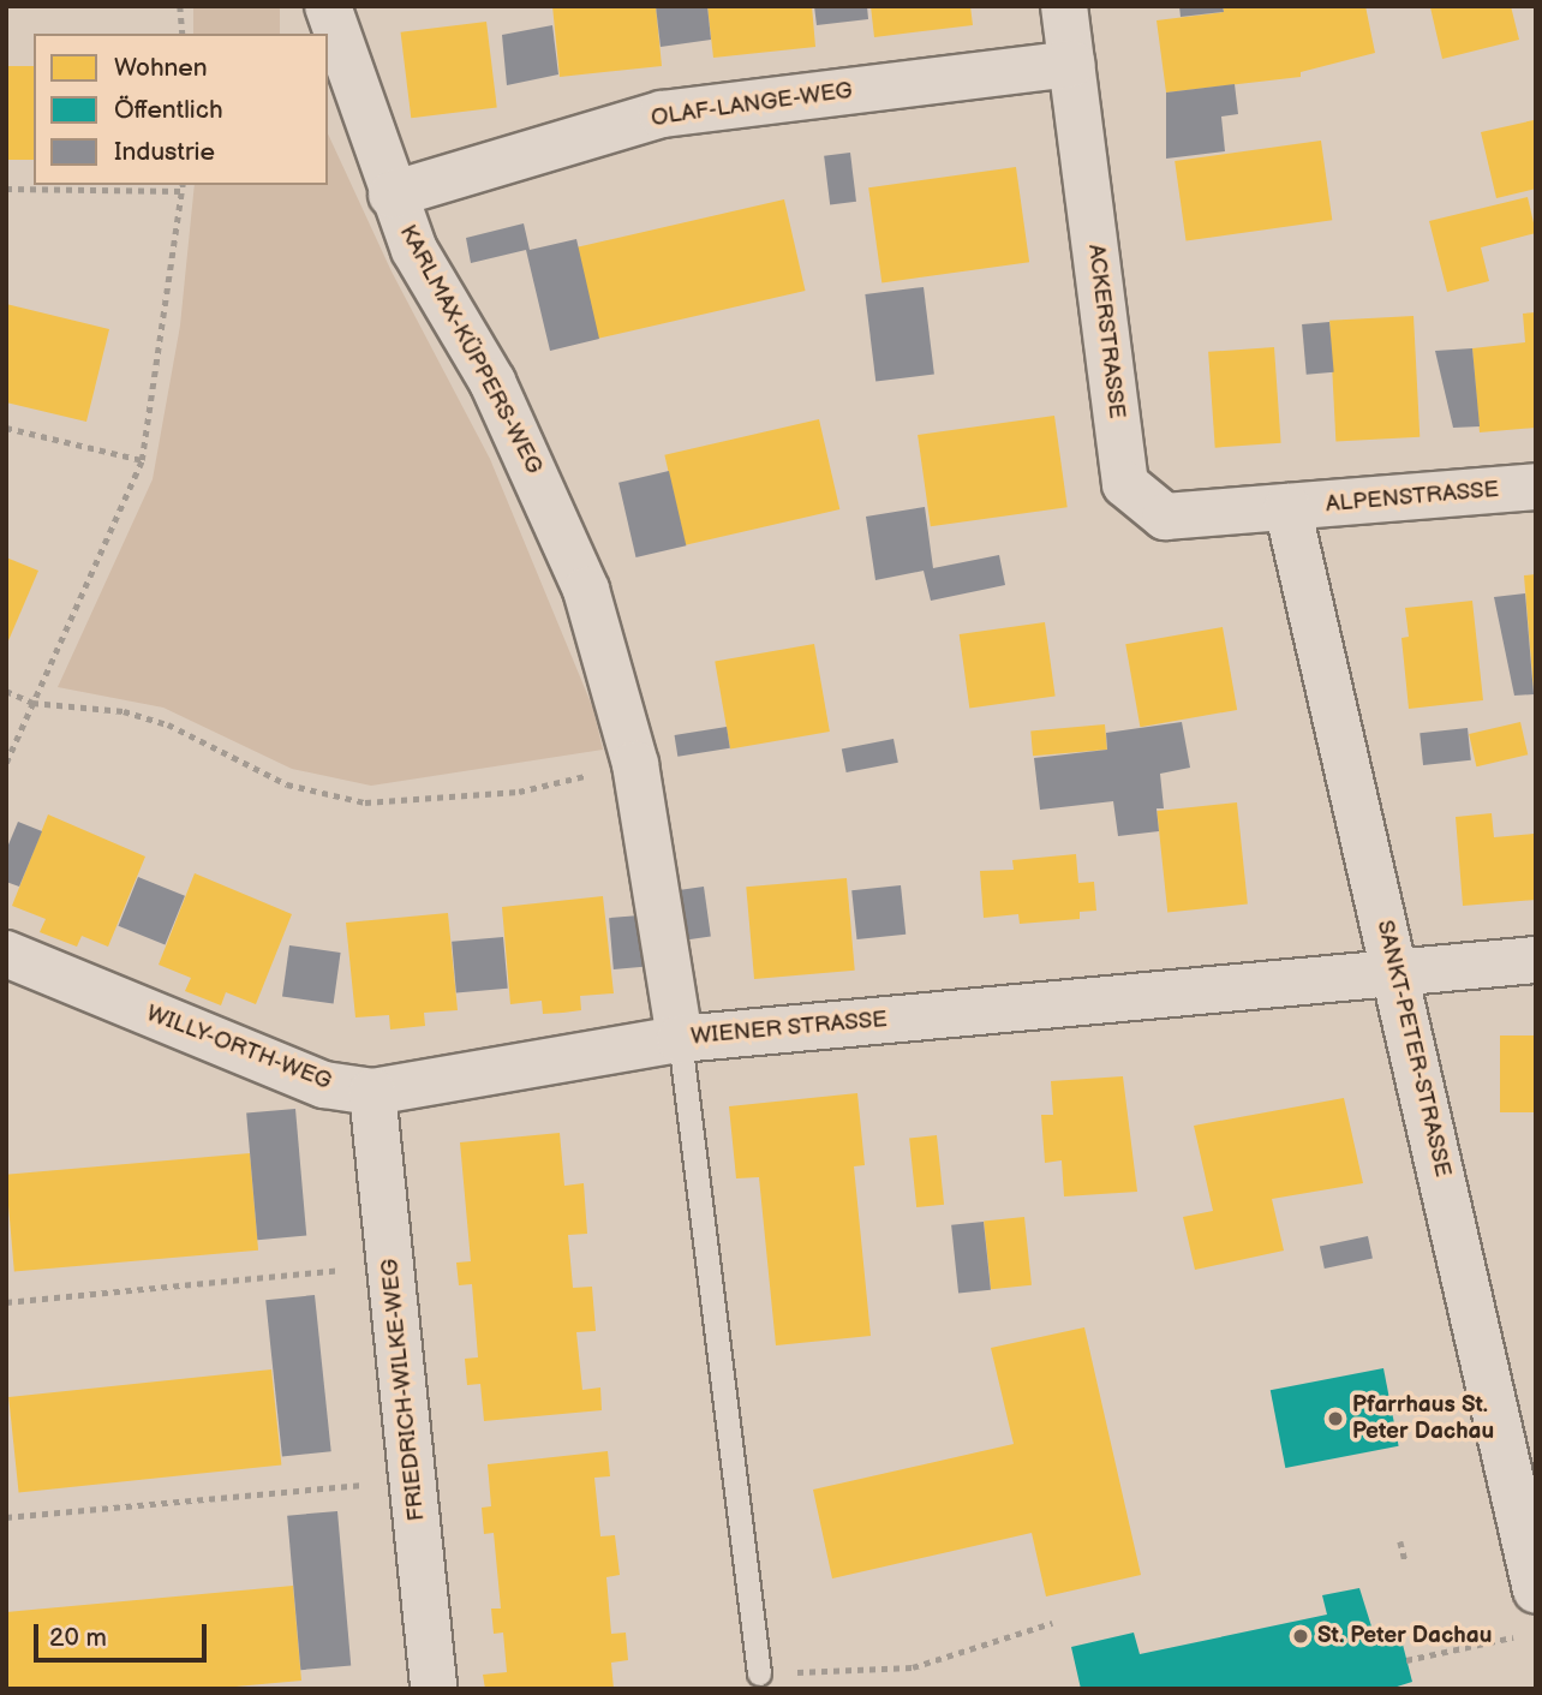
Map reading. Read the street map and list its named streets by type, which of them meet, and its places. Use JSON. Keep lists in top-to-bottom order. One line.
{"streets":{"street":["OLAF-LANGE-WEG","ACKERSTRASSE","KARLMAX-KÜPPERS-WEG","ALPENSTRASSE","WIENER STRASSE","WILLY-ORTH-WEG","SANKT-PETER-STRASSE","FRIEDRICH-WILKE-WEG"]},"crossings":[["OLAF-LANGE-WEG","ACKERSTRASSE"],["OLAF-LANGE-WEG","KARLMAX-KÜPPERS-WEG"],["ACKERSTRASSE","ALPENSTRASSE"],["ACKERSTRASSE","SANKT-PETER-STRASSE"],["KARLMAX-KÜPPERS-WEG","WIENER STRASSE"],["KARLMAX-KÜPPERS-WEG","WILLY-ORTH-WEG"],["ALPENSTRASSE","SANKT-PETER-STRASSE"],["WIENER STRASSE","WILLY-ORTH-WEG"],["WIENER STRASSE","SANKT-PETER-STRASSE"],["WILLY-ORTH-WEG","FRIEDRICH-WILKE-WEG"]],"places":["Pfarrhaus St. Peter Dachau","St. Peter Dachau"],"legend":["Wohnen","Öffentlich","Industrie"],"scale_bar":"20 m"}
